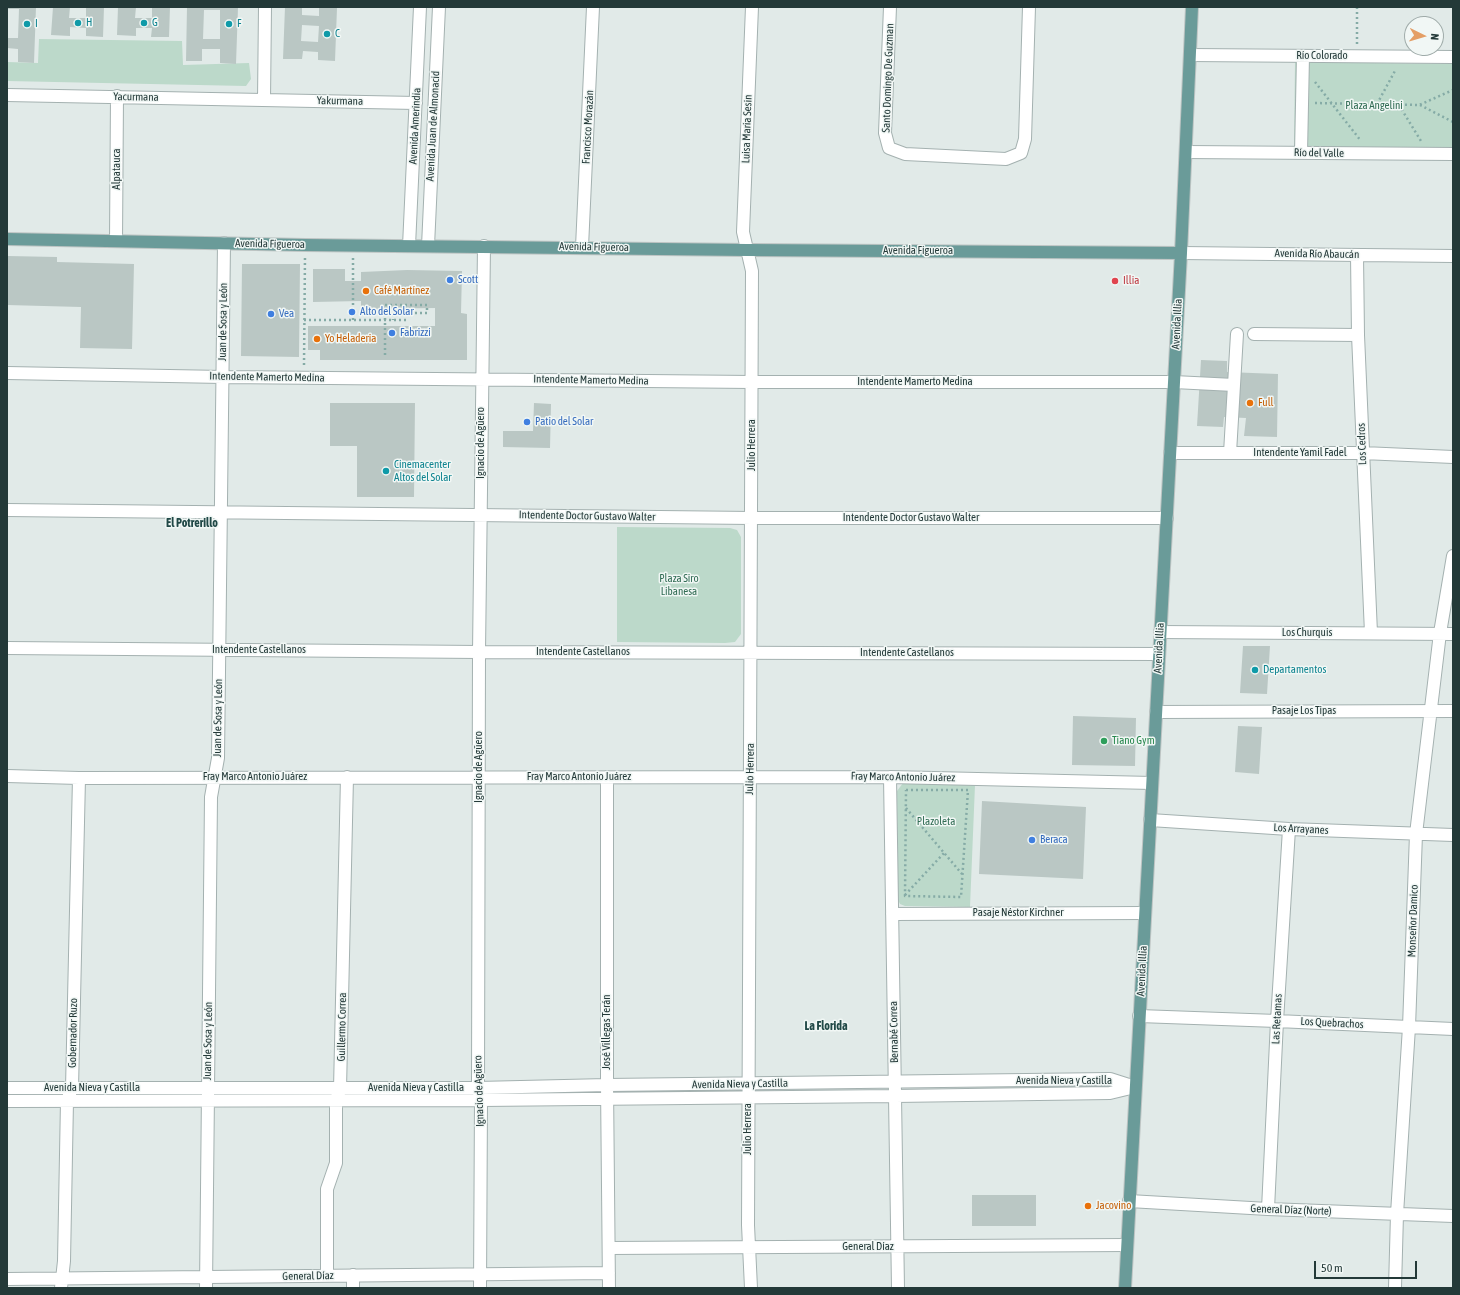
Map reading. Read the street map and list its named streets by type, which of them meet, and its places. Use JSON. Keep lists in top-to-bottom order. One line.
{"streets":{"main road":["Avenida Figueroa","Avenida Illia"],"street":["Río Colorado","Santo Domingo De Guzman","Yacurmana","Yakurmana","Avenida Amerindia","Avenida Juan de Almonacid","Francisco Morazán","Luisa Maria Sesin","Río del Valle","Alpatauca","Avenida Río Abaucán","Juan de Sosa y León","Intendente Mamerto Medina","Ignacio de Agüero","Los Cedros","Julio Herrera","Intendente Yamil Fadel","Intendente Doctor Gustavo Walter","Los Churquis","Intendente Castellanos","Pasaje Los Tipas","Fray Marco Antonio Juárez","Los Arrayanes","Pasaje Néstor Kirchner","Monseñor Damico","Las Retamas","Los Quebrachos","Guillermo Correa","José Villegas Terán","Bernabé Correa","Gobernador Ruzo","Avenida Nieva y Castilla","General Díaz (Norte)","General Díaz"]},"crossings":[["Río Colorado","Avenida Illia"],["Yacurmana","Yakurmana"],["Yacurmana","Alpatauca"],["Yakurmana","Avenida Amerindia"],["Avenida Amerindia","Avenida Figueroa"],["Avenida Juan de Almonacid","Avenida Figueroa"],["Francisco Morazán","Avenida Figueroa"],["Luisa Maria Sesin","Avenida Figueroa"],["Luisa Maria Sesin","Julio Herrera"],["Río del Valle","Avenida Illia"],["Alpatauca","Avenida Figueroa"],["Avenida Figueroa","Avenida Río Abaucán"],["Avenida Figueroa","Juan de Sosa y León"],["Avenida Figueroa","Avenida Illia"],["Avenida Figueroa","Ignacio de Agüero"],["Avenida Figueroa","Julio Herrera"],["Avenida Río Abaucán","Avenida Illia"],["Avenida Río Abaucán","Los Cedros"],["Juan de Sosa y León","Intendente Mamerto Medina"],["Juan de Sosa y León","Intendente Doctor Gustavo Walter"],["Juan de Sosa y León","Intendente Castellanos"],["Juan de Sosa y León","Fray Marco Antonio Juárez"],["Juan de Sosa y León","Avenida Nieva y Castilla"],["Juan de Sosa y León","General Díaz"],["Avenida Illia","Intendente Mamerto Medina"],["Avenida Illia","Intendente Yamil Fadel"],["Avenida Illia","Intendente Doctor Gustavo Walter"],["Avenida Illia","Los Churquis"],["Avenida Illia","Intendente Castellanos"],["Avenida Illia","Pasaje Los Tipas"],["Avenida Illia","Fray Marco Antonio Juárez"],["Avenida Illia","Los Arrayanes"],["Avenida Illia","Pasaje Néstor Kirchner"],["Avenida Illia","Los Quebrachos"],["Avenida Illia","Avenida Nieva y Castilla"],["Avenida Illia","General Díaz (Norte)"],["Avenida Illia","General Díaz"],["Intendente Mamerto Medina","Ignacio de Agüero"],["Intendente Mamerto Medina","Julio Herrera"],["Ignacio de Agüero","Intendente Doctor Gustavo Walter"],["Ignacio de Agüero","Intendente Castellanos"],["Ignacio de Agüero","Fray Marco Antonio Juárez"],["Ignacio de Agüero","Avenida Nieva y Castilla"],["Ignacio de Agüero","General Díaz"],["Los Cedros","Intendente Yamil Fadel"],["Los Cedros","Los Churquis"],["Julio Herrera","Intendente Doctor Gustavo Walter"],["Julio Herrera","Intendente Castellanos"],["Julio Herrera","Fray Marco Antonio Juárez"],["Julio Herrera","Avenida Nieva y Castilla"],["Julio Herrera","General Díaz"],["Los Churquis","Monseñor Damico"],["Pasaje Los Tipas","Monseñor Damico"],["Fray Marco Antonio Juárez","Guillermo Correa"],["Fray Marco Antonio Juárez","José Villegas Terán"],["Fray Marco Antonio Juárez","Bernabé Correa"],["Fray Marco Antonio Juárez","Gobernador Ruzo"],["Los Arrayanes","Monseñor Damico"],["Los Arrayanes","Las Retamas"],["Pasaje Néstor Kirchner","Bernabé Correa"],["Monseñor Damico","Los Quebrachos"],["Monseñor Damico","General Díaz (Norte)"],["Las Retamas","Los Quebrachos"],["Las Retamas","General Díaz (Norte)"],["Guillermo Correa","Avenida Nieva y Castilla"],["Guillermo Correa","General Díaz"],["José Villegas Terán","Avenida Nieva y Castilla"],["José Villegas Terán","General Díaz"],["Bernabé Correa","Avenida Nieva y Castilla"],["Bernabé Correa","General Díaz"],["Gobernador Ruzo","Avenida Nieva y Castilla"],["Gobernador Ruzo","General Díaz"]],"districts":["El Potrerillo","La Florida"],"parks":["Plaza Angelini","Plaza Siro Libanesa","Plazoleta"],"places":["H","G","I","F","C","Scott","Illia","Café Martínez","Alto del Solar","Vea","Fabrizzi","Yo Heladeria","Full","Patio del Solar","Cinemacenter Altos del Solar","Departamentos","Tiano Gym","Beraca","Jacovino"],"scale_bar":"50 m","north":"right"}
